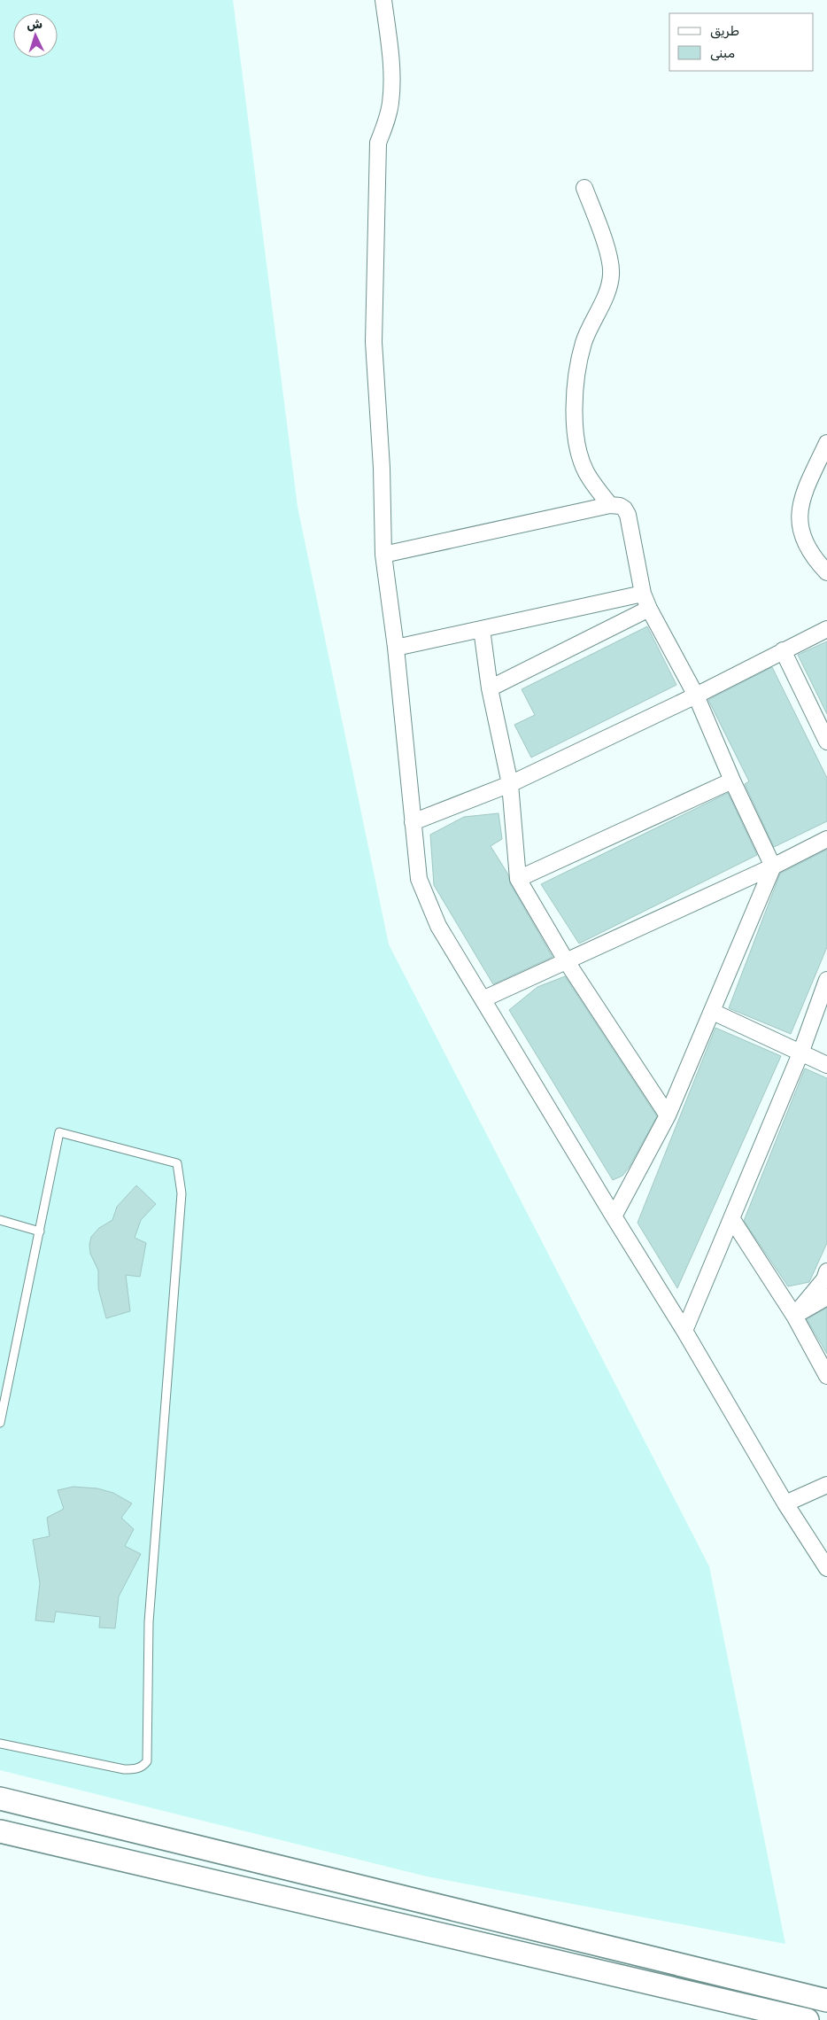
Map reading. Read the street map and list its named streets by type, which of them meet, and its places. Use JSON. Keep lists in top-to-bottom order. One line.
{"legend":["طريق","مبنى"],"north":"top"}
